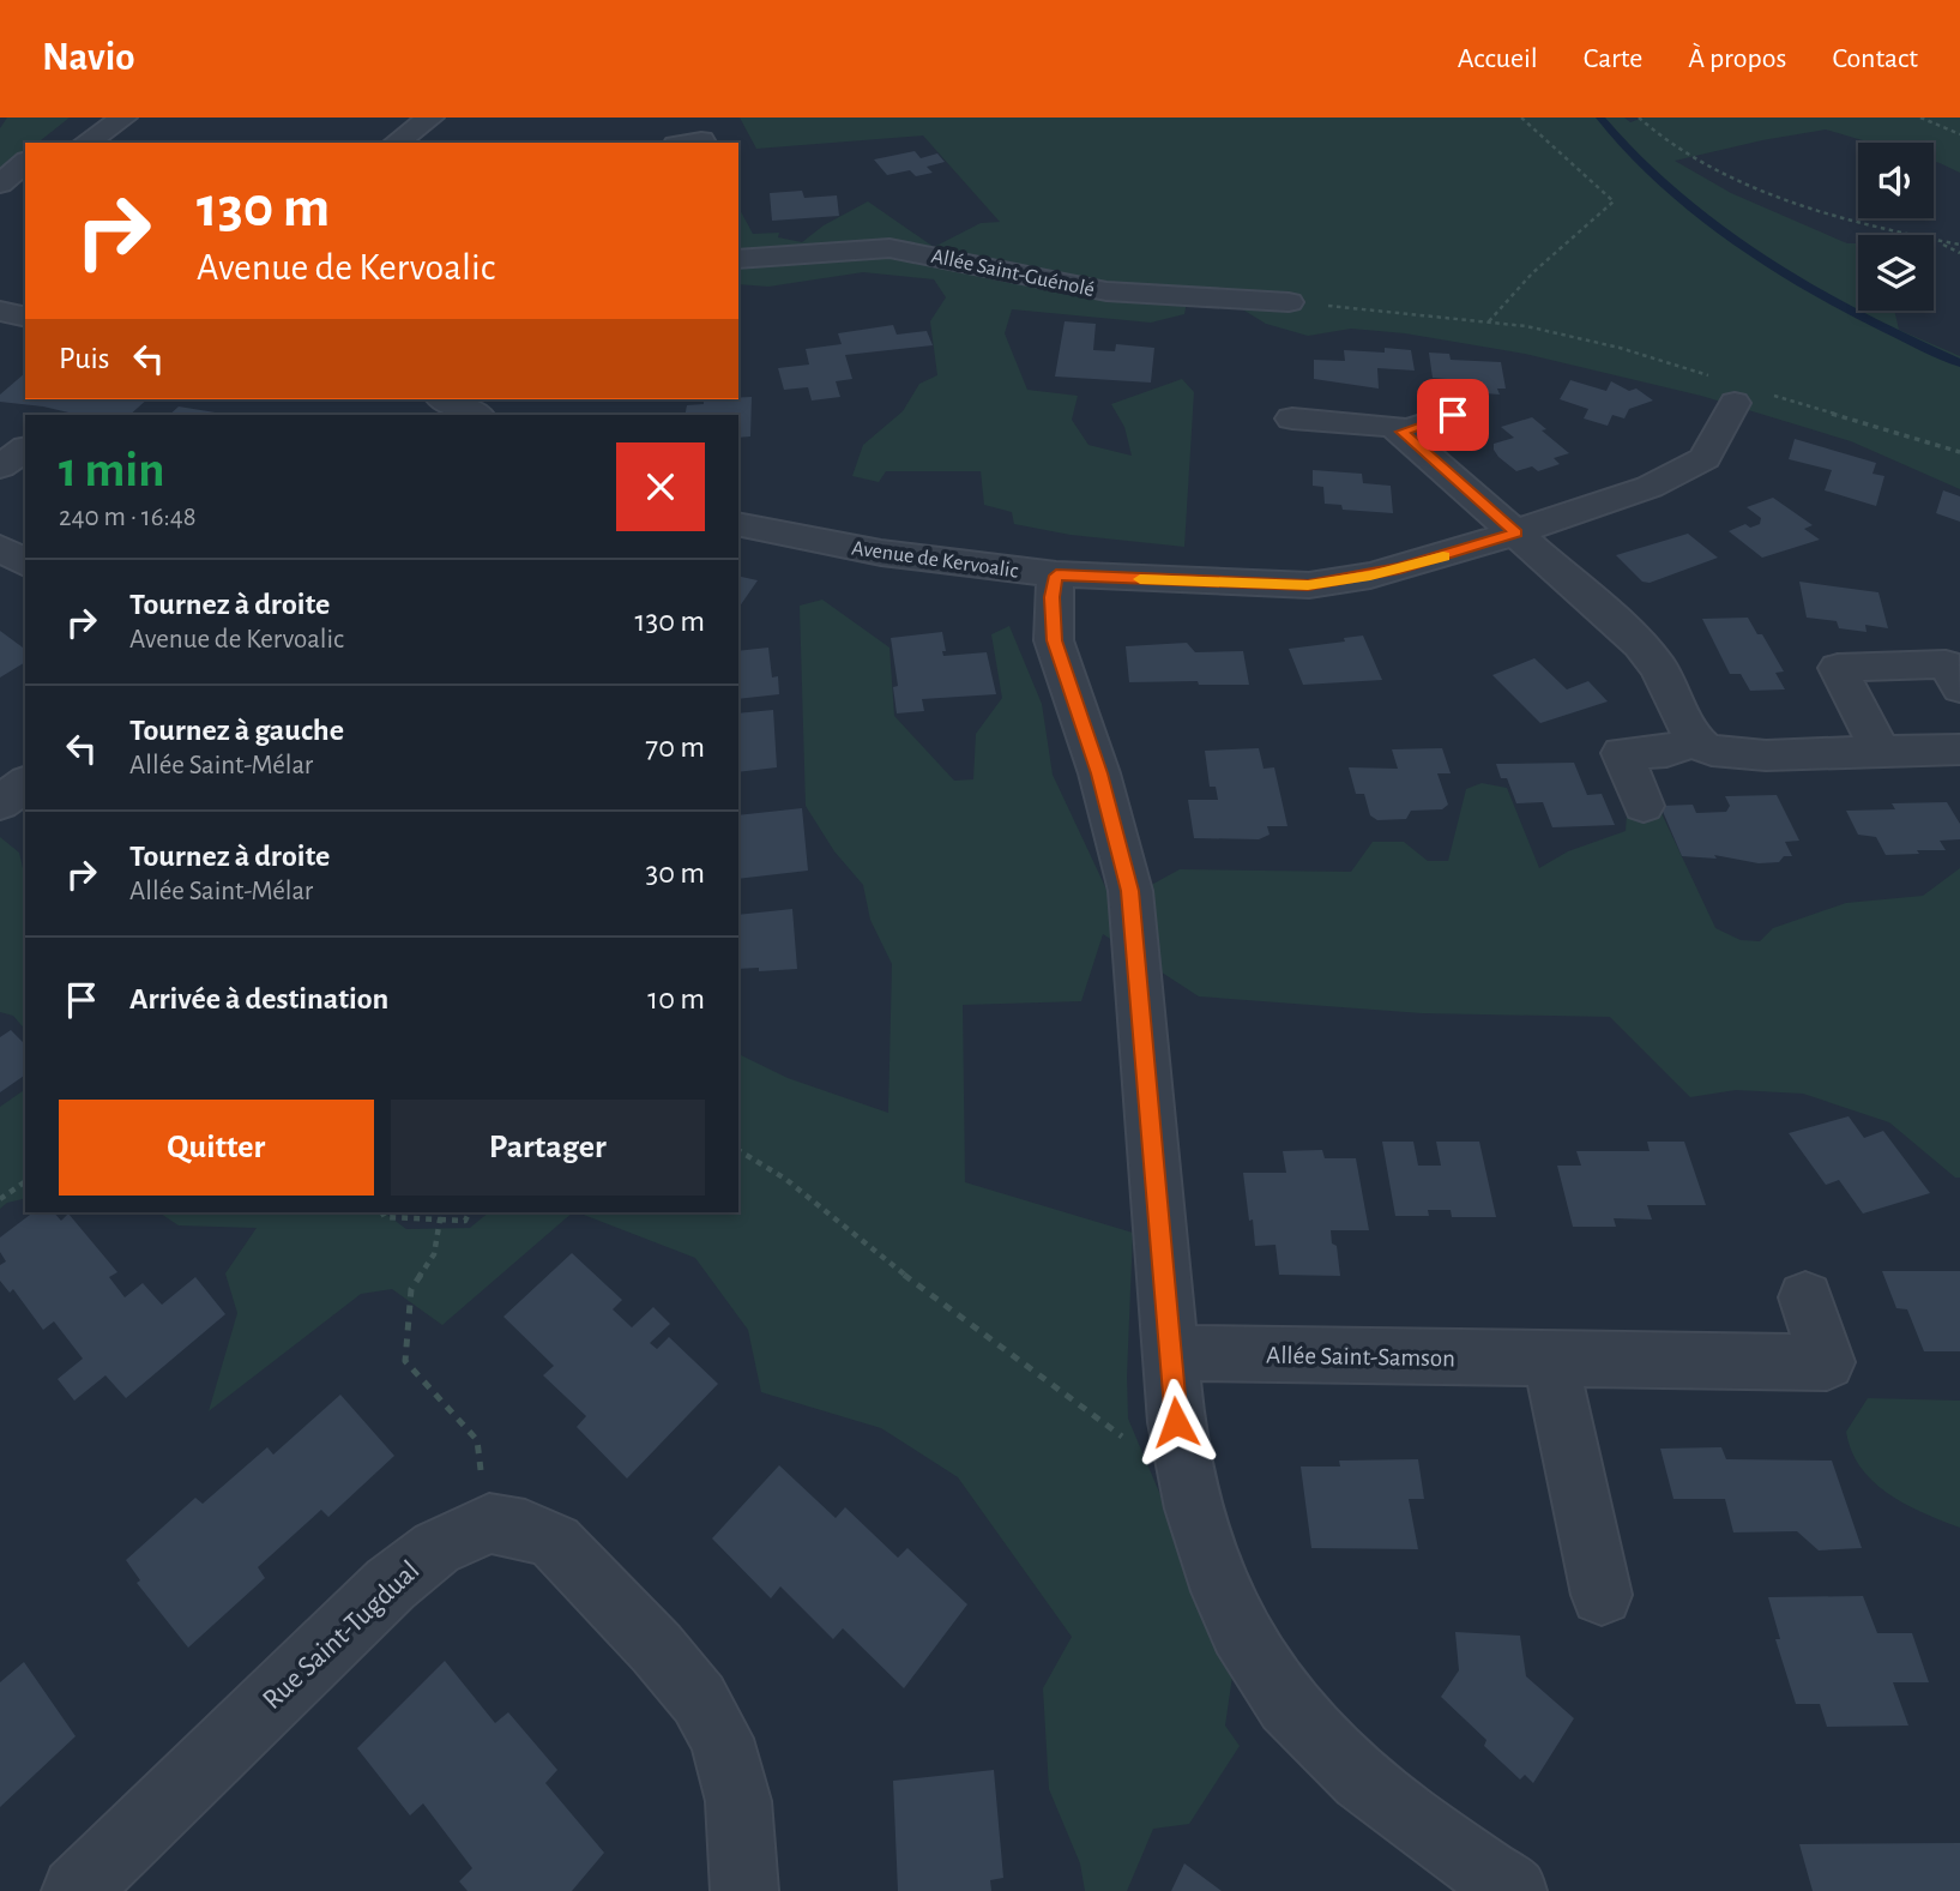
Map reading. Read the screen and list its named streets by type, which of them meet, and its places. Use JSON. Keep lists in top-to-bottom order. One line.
{"streets":{"street":["Allée Saint-Guénolé","Avenue de Kervoalic","Allée Saint-Samson","Rue Saint-Tugdual"]},"page":{"header":"Navio","nav":["Accueil","Carte","À propos","Contact"],"turn":["130 m","Avenue de Kervoalic"],"then":"Puis","heading":["1 min","240 m · 16:48"],"list":[{"name":"Tournez à droite","note":"Avenue de Kervoalic","value":"130 m"},{"name":"Tournez à gauche","note":"Allée Saint-Mélar","value":"70 m"},{"name":"Tournez à droite","note":"Allée Saint-Mélar","value":"30 m"},{"name":"Arrivée à destination","value":"10 m"}],"buttons":["Quitter","Partager"]}}
